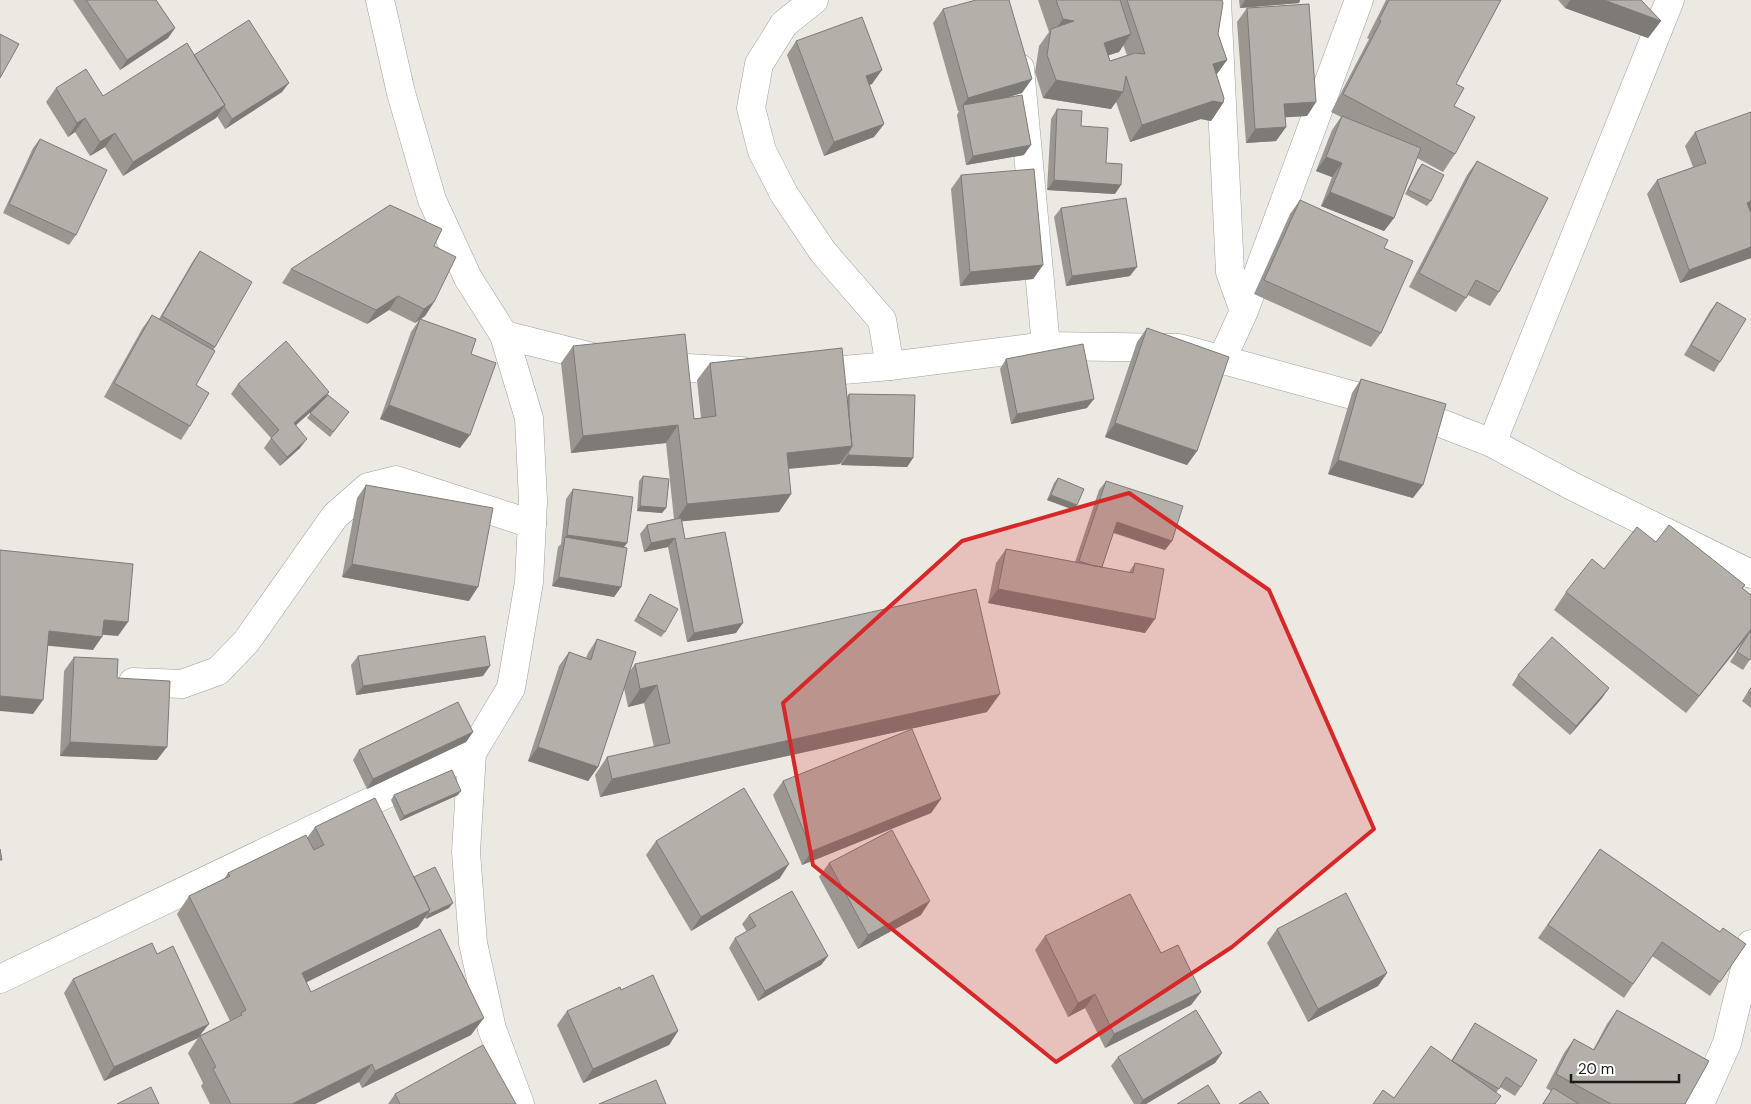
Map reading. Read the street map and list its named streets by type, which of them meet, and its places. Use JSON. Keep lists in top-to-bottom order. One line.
{"scale_bar":"20 m"}
